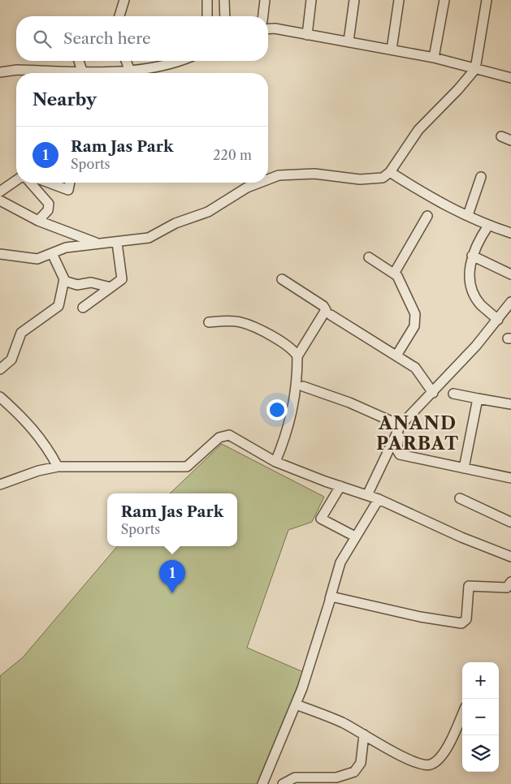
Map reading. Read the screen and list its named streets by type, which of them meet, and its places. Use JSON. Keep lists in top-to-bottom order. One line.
{"districts":["ANAND PARBAT"],"page":{"search":"Search here","heading":"Nearby","list":[{"mark":"1","name":"Ram Jas Park","note":"Sports","value":"220 m"}],"popup":["Ram Jas Park","Sports"],"pins":"1","map_buttons":["+","−"]}}
